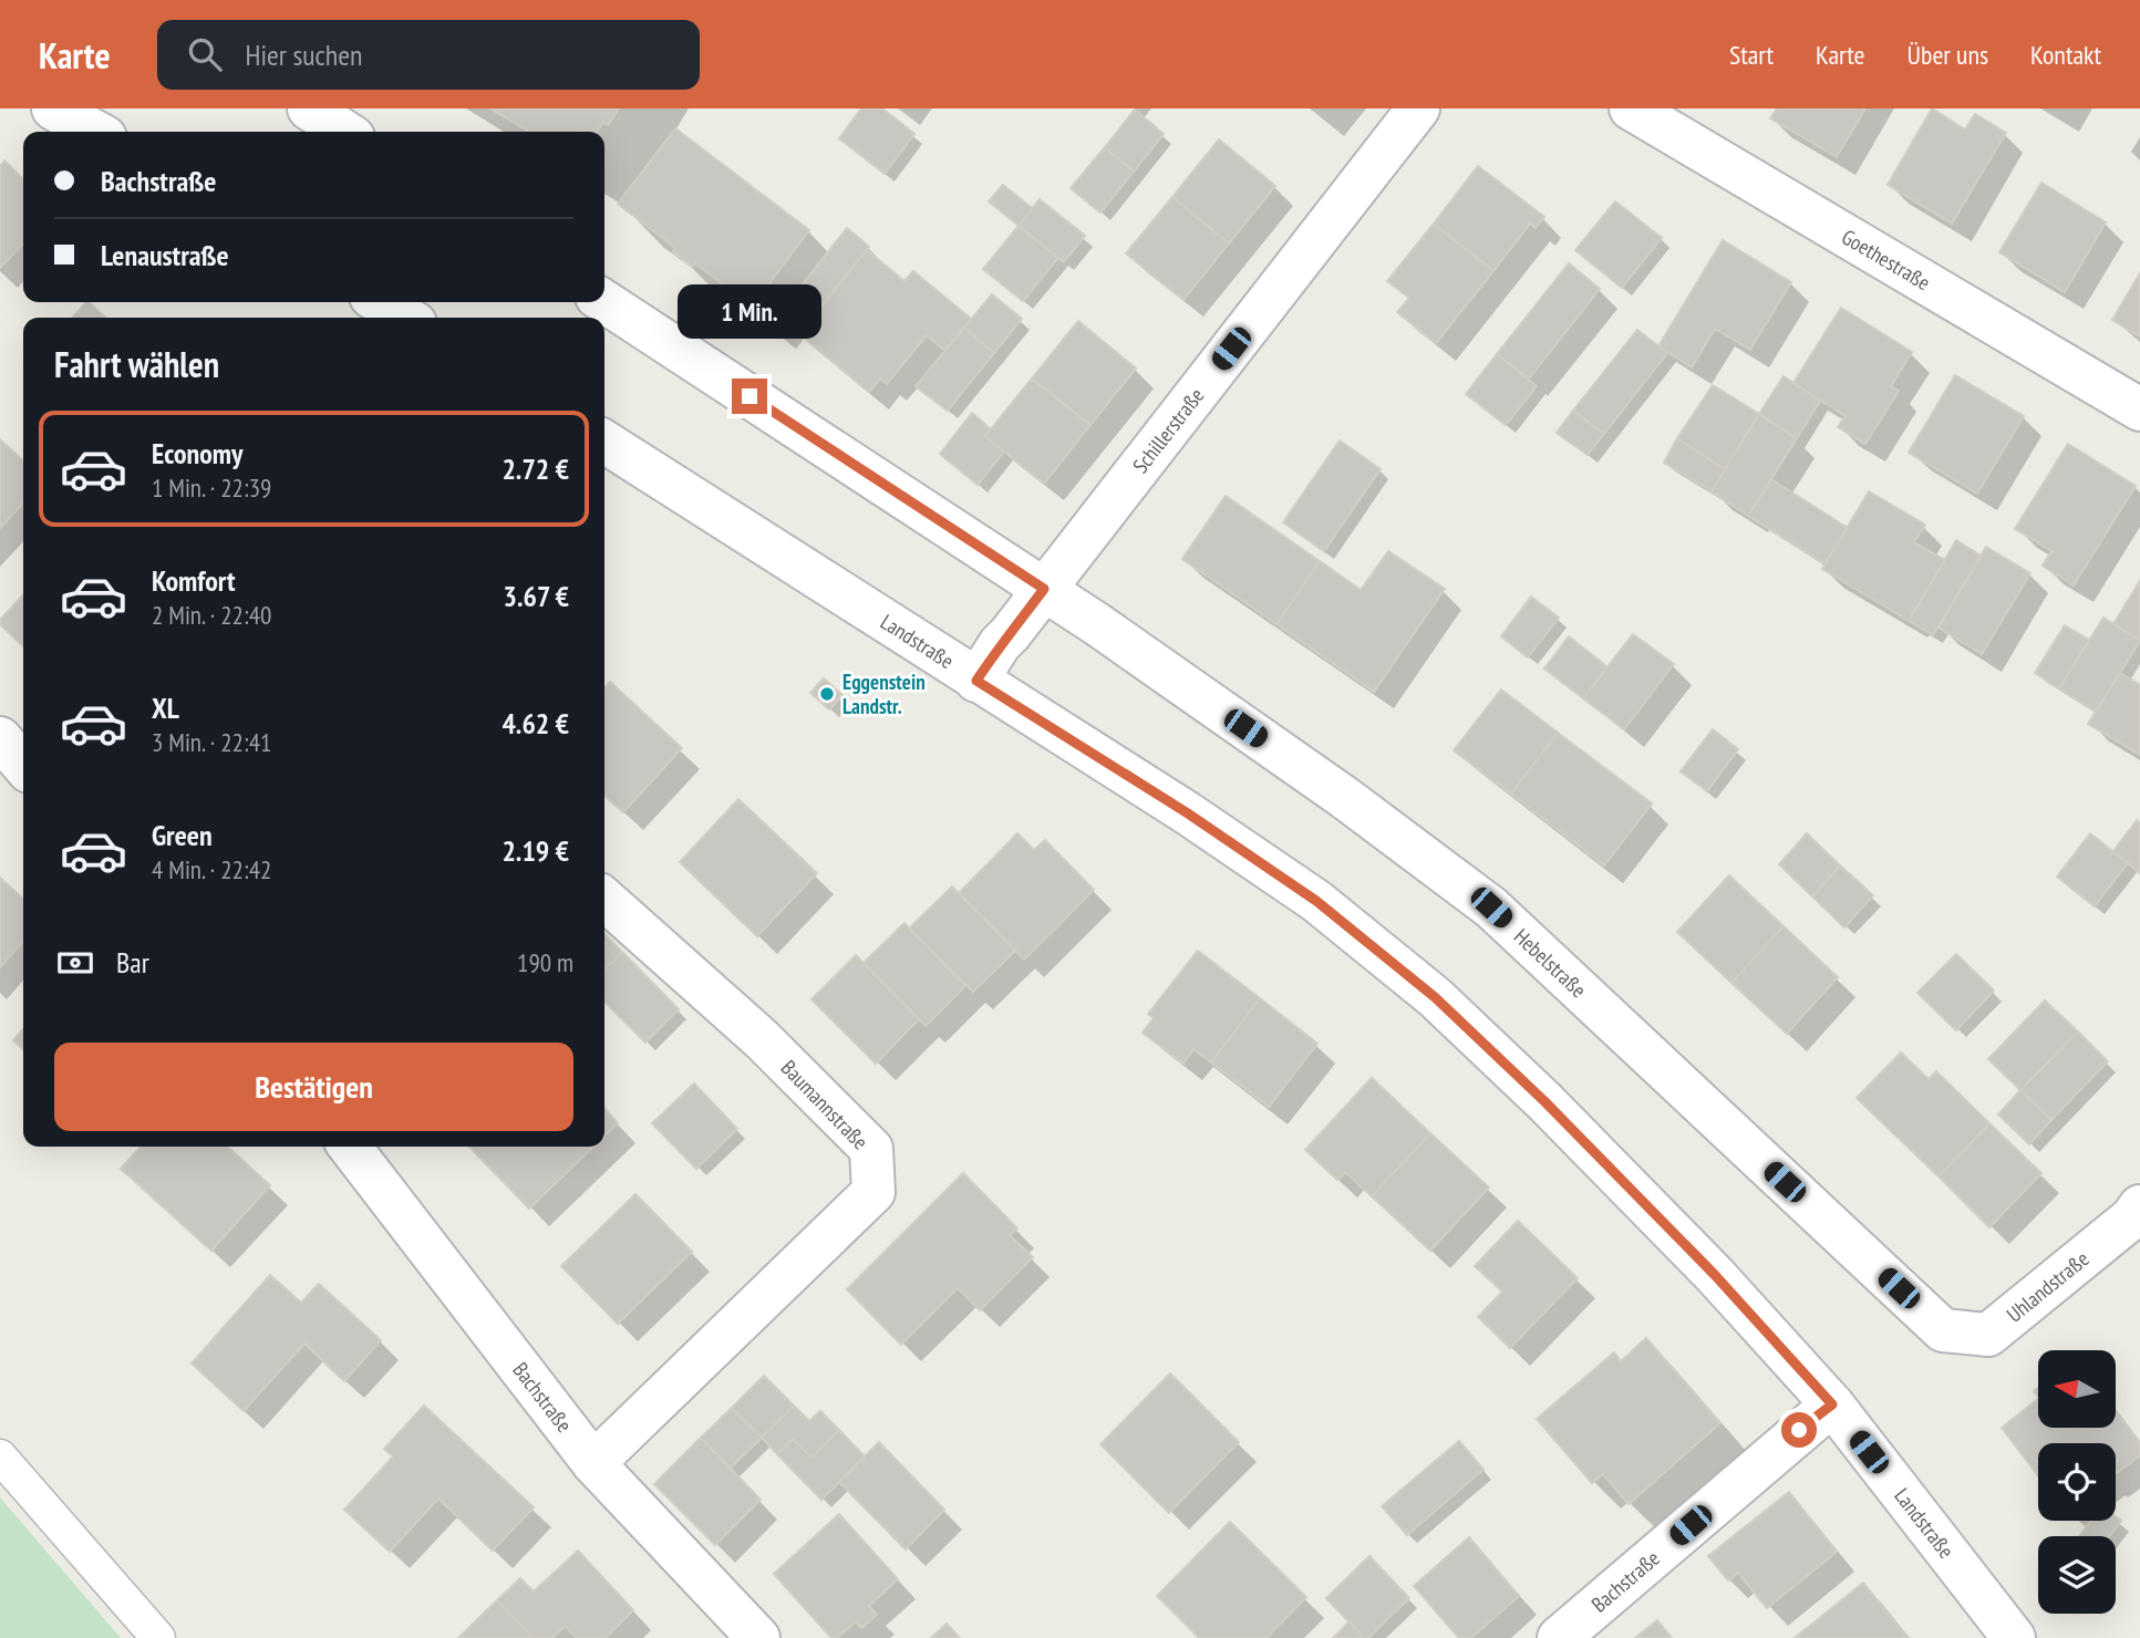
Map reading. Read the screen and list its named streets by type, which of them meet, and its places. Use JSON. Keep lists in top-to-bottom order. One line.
{"streets":{"street":["Goethestraße","Schillerstraße","Landstraße","Hebelstraße","Baumannstraße","Uhlandstraße","Bachstraße"]},"crossings":[["Schillerstraße","Landstraße"],["Schillerstraße","Hebelstraße"],["Landstraße","Bachstraße"],["Hebelstraße","Uhlandstraße"],["Baumannstraße","Bachstraße"]],"places":["Eggenstein Landstr."],"north":"left","page":{"header":"Karte","search":"Hier suchen","nav":["Start","Karte","Über uns","Kontakt"],"banner":["Bachstraße","Lenaustraße"],"bubble":"1 Min.","heading":"Fahrt wählen","list":[{"name":"Economy","note":"1 Min. · 22:39","value":"2.72 €"},{"name":"Komfort","note":"2 Min. · 22:40","value":"3.67 €"},{"name":"XL","note":"3 Min. · 22:41","value":"4.62 €"},{"name":"Green","note":"4 Min. · 22:42","value":"2.19 €"}],"pay":["Bar","190 m"],"buttons":"Bestätigen"}}
